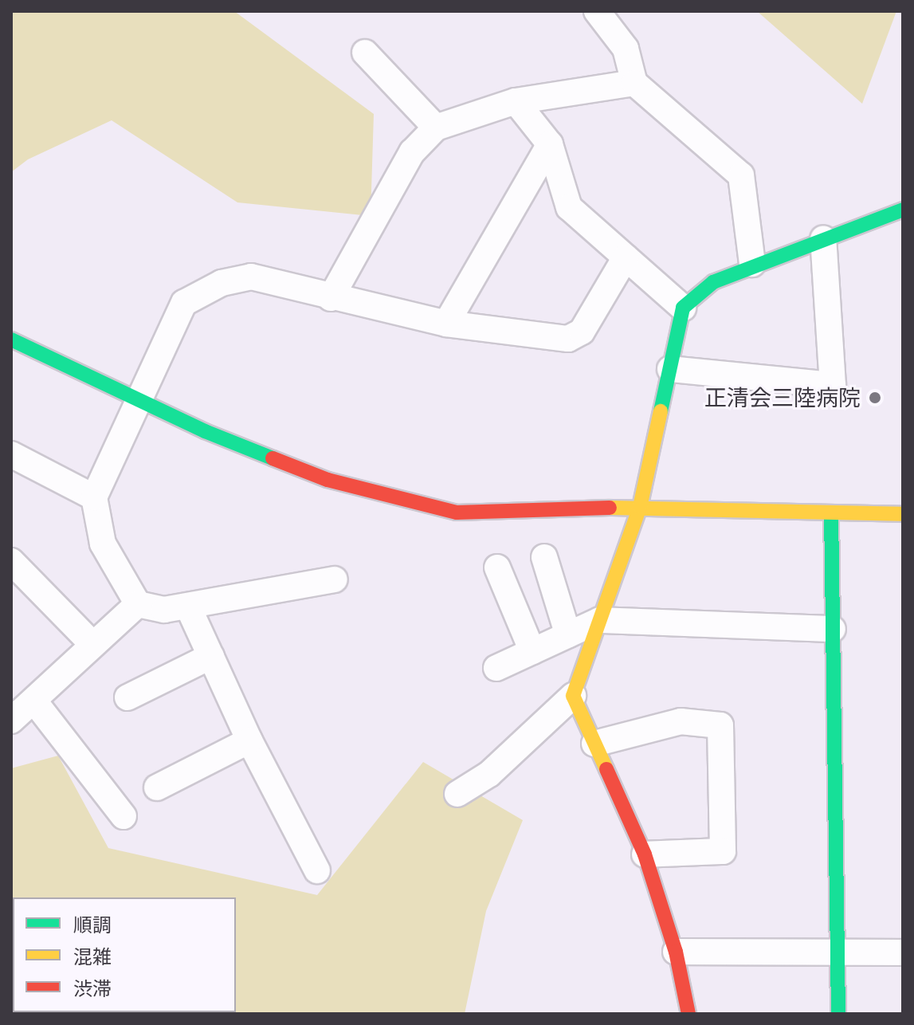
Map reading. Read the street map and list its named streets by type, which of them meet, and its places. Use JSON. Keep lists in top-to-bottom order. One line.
{"places":["正清会三陸病院"],"legend":["順調","混雑","渋滞"]}
